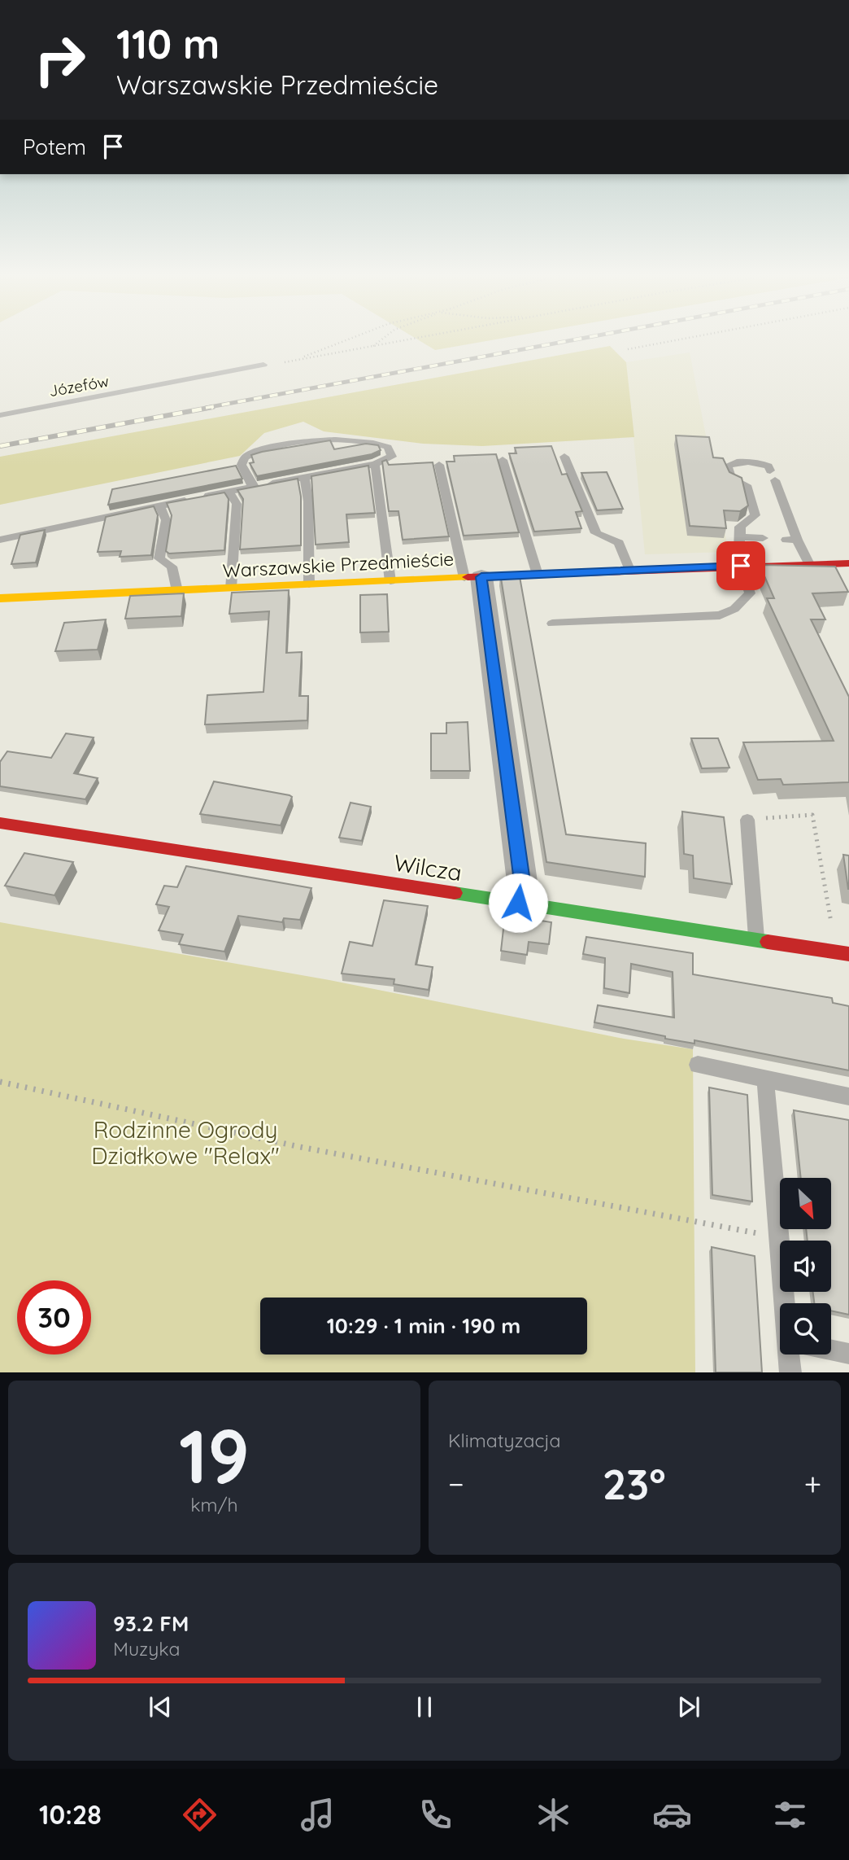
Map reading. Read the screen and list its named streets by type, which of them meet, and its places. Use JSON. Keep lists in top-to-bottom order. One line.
{"streets":{"street":["Warszawskie Przedmieście","Wilcza"],"lane":["Józefów"]},"parks":["Rodzinne Ogrody Działkowe \"Relax\""],"north":"bottom right","page":{"turn":["110 m","Warszawskie Przedmieście"],"then":"Potem","limit":"30","trip":"10:29 · 1 min · 190 m","tile":[["19","km/h"],"Klimatyzacja"],"heat":["−","23°","+"],"song":["93.2 FM","Muzyka"],"tabs":"10:28"}}
